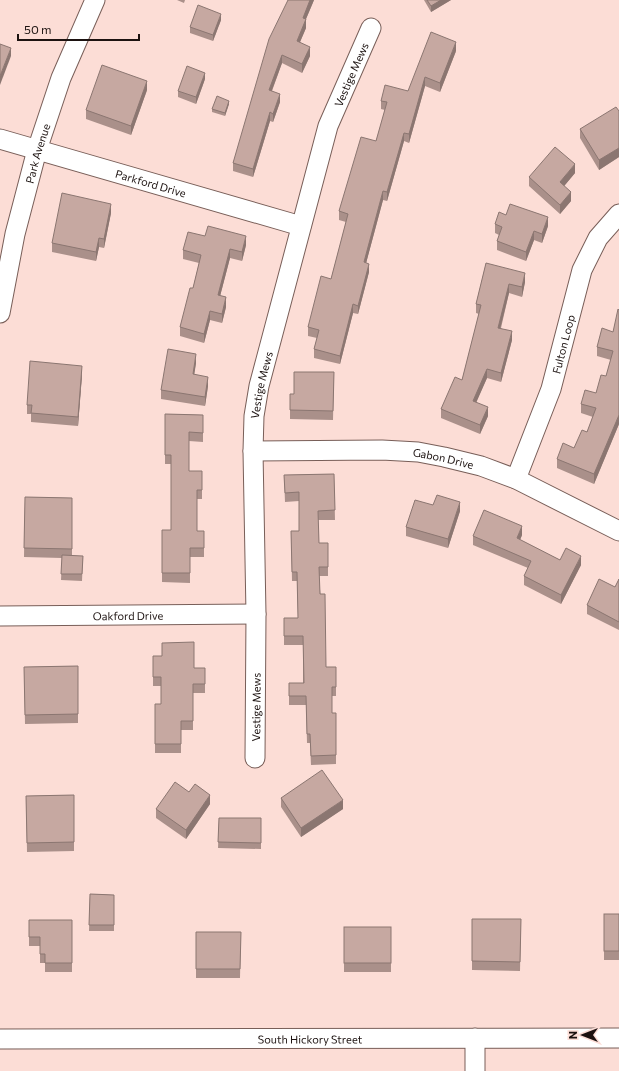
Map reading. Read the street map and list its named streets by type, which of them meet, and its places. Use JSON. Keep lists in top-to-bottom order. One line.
{"streets":{"street":["Vestige Mews","Park Avenue","Parkford Drive","Fulton Loop","Gabon Drive","Oakford Drive","South Hickory Street"]},"crossings":[["Vestige Mews","Parkford Drive"],["Vestige Mews","Gabon Drive"],["Vestige Mews","Oakford Drive"],["Park Avenue","Parkford Drive"],["Fulton Loop","Gabon Drive"]],"scale_bar":"50 m","north":"left"}
